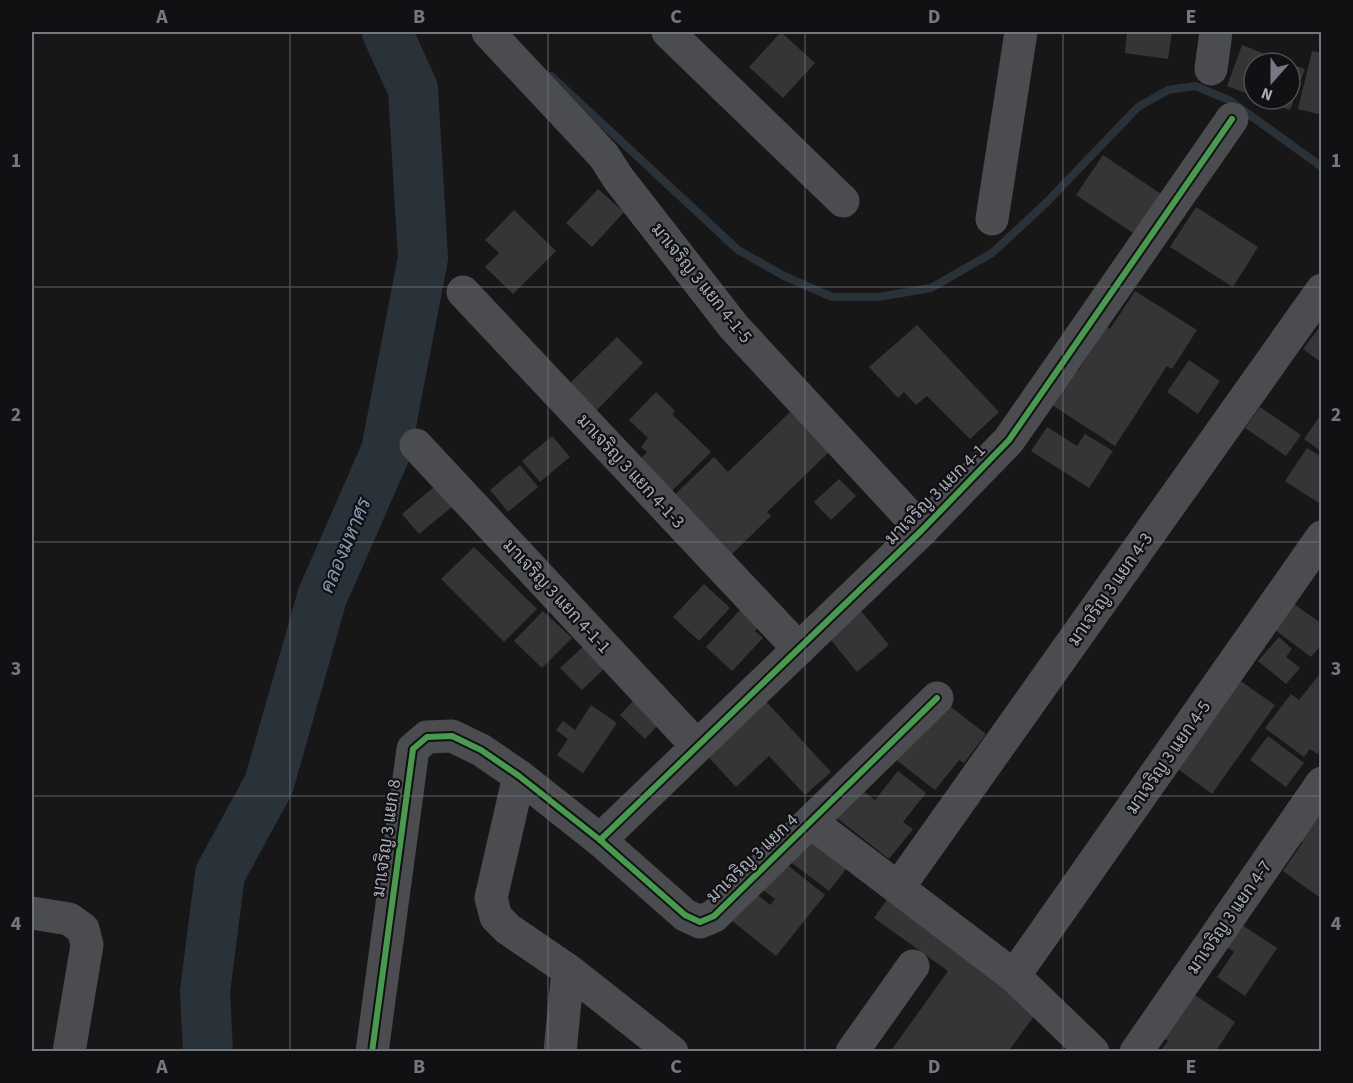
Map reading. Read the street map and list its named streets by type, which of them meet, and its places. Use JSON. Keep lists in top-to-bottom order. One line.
{"streets":{"street":["มาเจริญ 3 แยก 4-1-5","มาเจริญ 3 แยก 4-1-3","มาเจริญ 3 แยก 4-1","มาเจริญ 3 แยก 4-3","มาเจริญ 3 แยก 4-1-1","มาเจริญ 3 แยก 4-5","มาเจริญ 3 แยก 8","มาเจริญ 3 แยก 4","มาเจริญ 3 แยก 4-7"]},"crossings":[["มาเจริญ 3 แยก 4-1-5","มาเจริญ 3 แยก 4-1"],["มาเจริญ 3 แยก 4-1-3","มาเจริญ 3 แยก 4-1"],["มาเจริญ 3 แยก 4-1","มาเจริญ 3 แยก 4-1-1"],["มาเจริญ 3 แยก 4-1","มาเจริญ 3 แยก 4"],["มาเจริญ 3 แยก 4-3","มาเจริญ 3 แยก 4"],["มาเจริญ 3 แยก 4-5","มาเจริญ 3 แยก 4"],["มาเจริญ 3 แยก 8","มาเจริญ 3 แยก 4"]],"water":["คลองมหาศร"],"north":"bottom","grid":{"columns":["A","B","C","D","E"],"rows":["1","2","3","4"]}}
